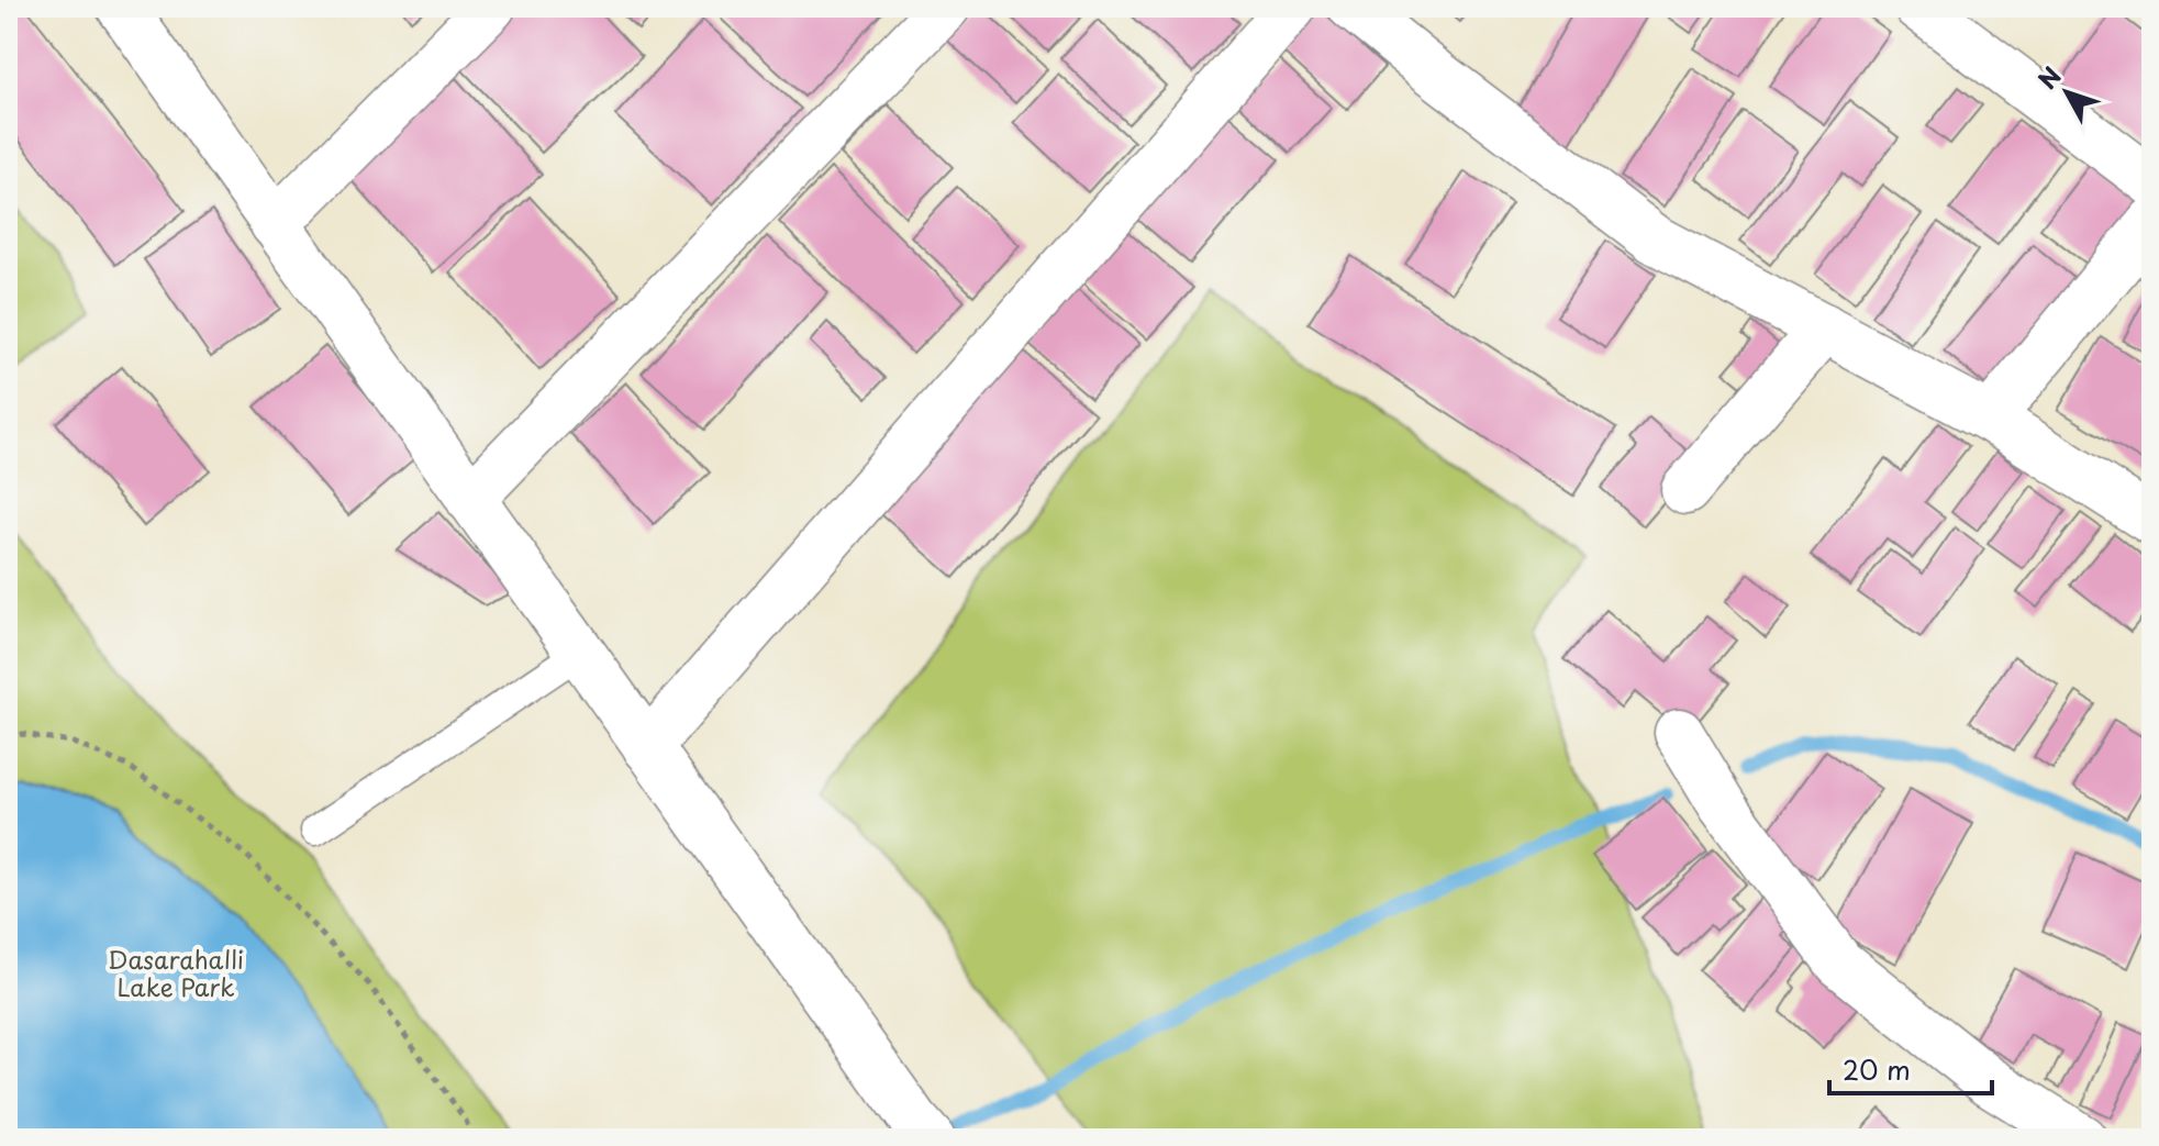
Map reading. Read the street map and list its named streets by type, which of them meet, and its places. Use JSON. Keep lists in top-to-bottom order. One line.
{"parks":["Dasarahalli Lake Park"],"scale_bar":"20 m","north":"top left"}
